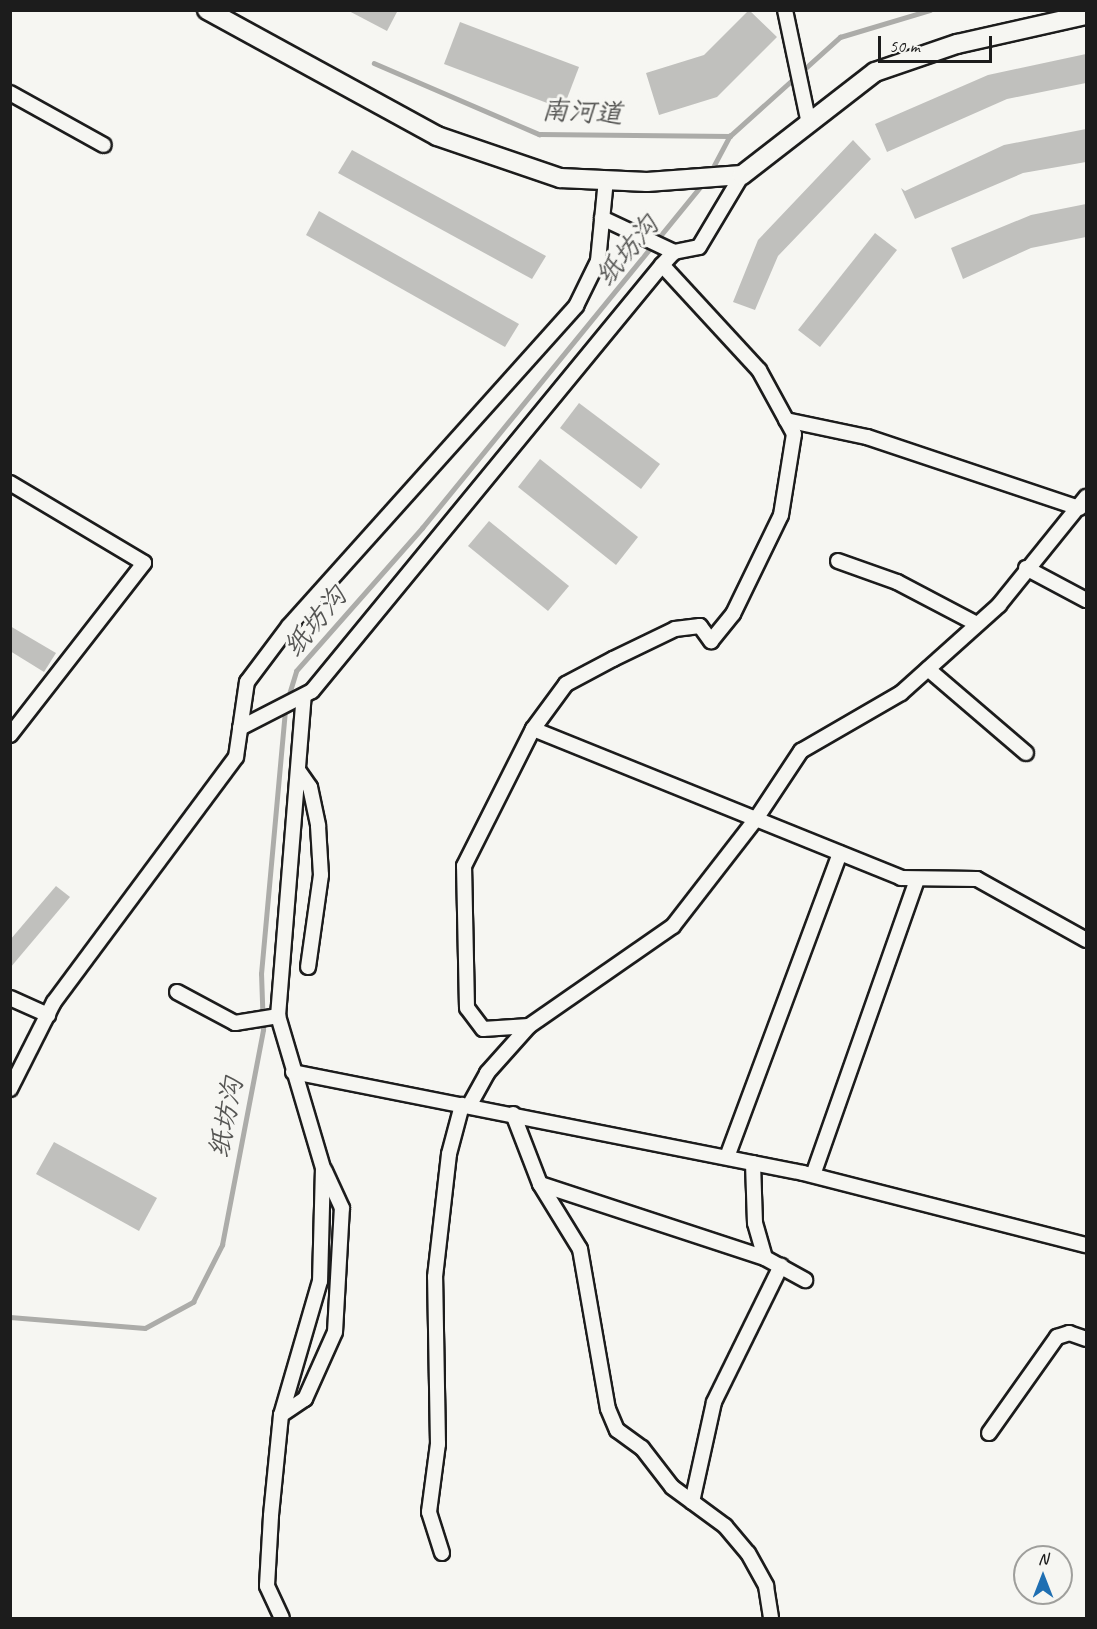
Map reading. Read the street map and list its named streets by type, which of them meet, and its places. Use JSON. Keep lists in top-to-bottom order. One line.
{"water":["南河道","纸坊沟"],"scale_bar":"50 m","north":"top"}
